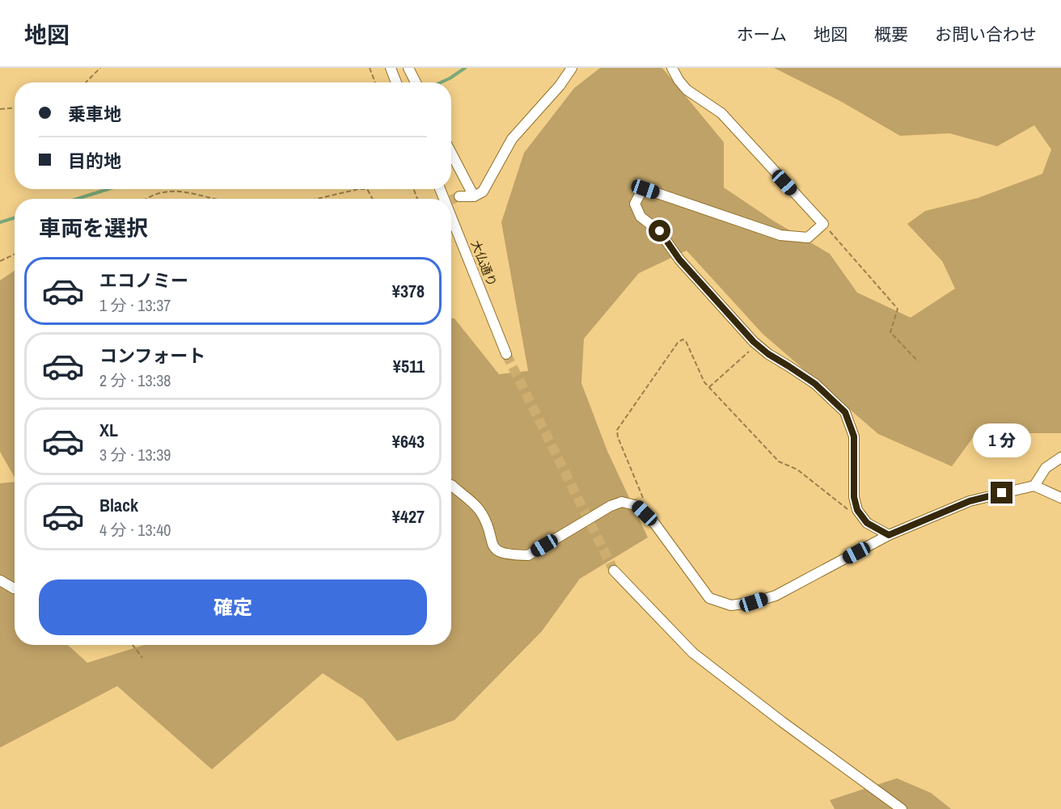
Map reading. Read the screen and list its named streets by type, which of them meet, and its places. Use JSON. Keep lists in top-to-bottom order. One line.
{"streets":{"street":["大仏通り"]},"page":{"header":"地図","nav":["ホーム","地図","概要","お問い合わせ"],"banner":["乗車地","目的地"],"heading":"車両を選択","list":[{"name":"エコノミー","note":"1 分 · 13:37","value":"¥378"},{"name":"コンフォート","note":"2 分 · 13:38","value":"¥511"},{"name":"XL","note":"3 分 · 13:39","value":"¥643"},{"name":"Black","note":"4 分 · 13:40","value":"¥427"}],"bubble":"1 分","buttons":"確定"}}
